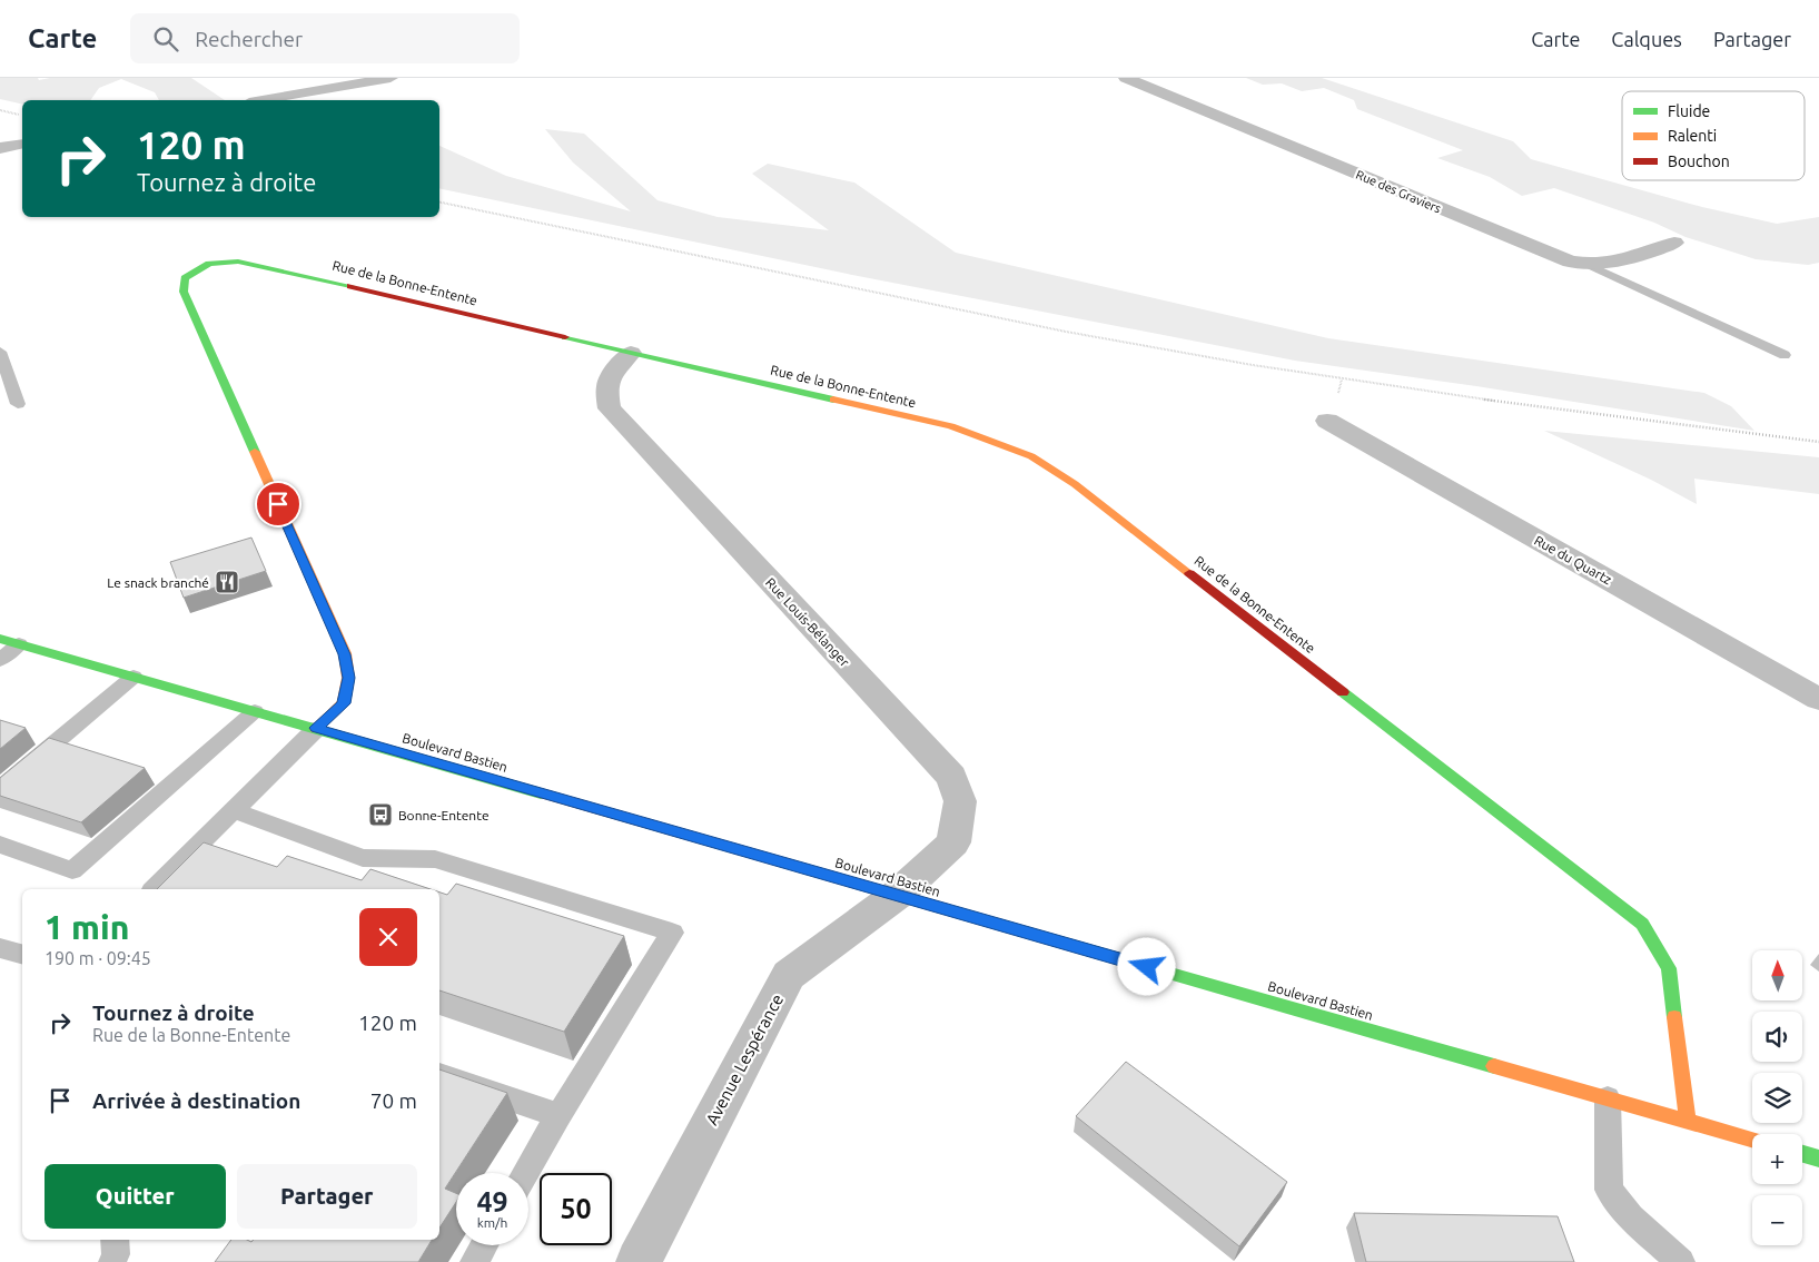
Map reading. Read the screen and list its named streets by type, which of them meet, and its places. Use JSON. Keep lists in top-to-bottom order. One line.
{"streets":{"street":["Rue des Graviers","Rue de la Bonne-Entente","Rue du Quartz","Rue Louis-Bélanger","Boulevard Bastien","Avenue Lespérance"]},"crossings":[["Rue de la Bonne-Entente","Rue Louis-Bélanger"],["Rue de la Bonne-Entente","Boulevard Bastien"],["Rue Louis-Bélanger","Boulevard Bastien"],["Rue Louis-Bélanger","Avenue Lespérance"],["Boulevard Bastien","Avenue Lespérance"]],"places":{"restaurant":["Le snack branché"],"bus stop":["Bonne-Entente"]},"legend":["Fluide","Ralenti","Bouchon"],"north":"top","page":{"header":"Carte","search":"Rechercher","nav":["Carte","Calques","Partager"],"turn":["120 m","Tournez à droite"],"heading":["1 min","190 m · 09:45"],"map_buttons":["+","−"],"list":[{"name":"Tournez à droite","note":"Rue de la Bonne-Entente","value":"120 m"},{"name":"Arrivée à destination","value":"70 m"}],"buttons":["Quitter","Partager"],"speed":"49 km/h","limit":"50"}}
